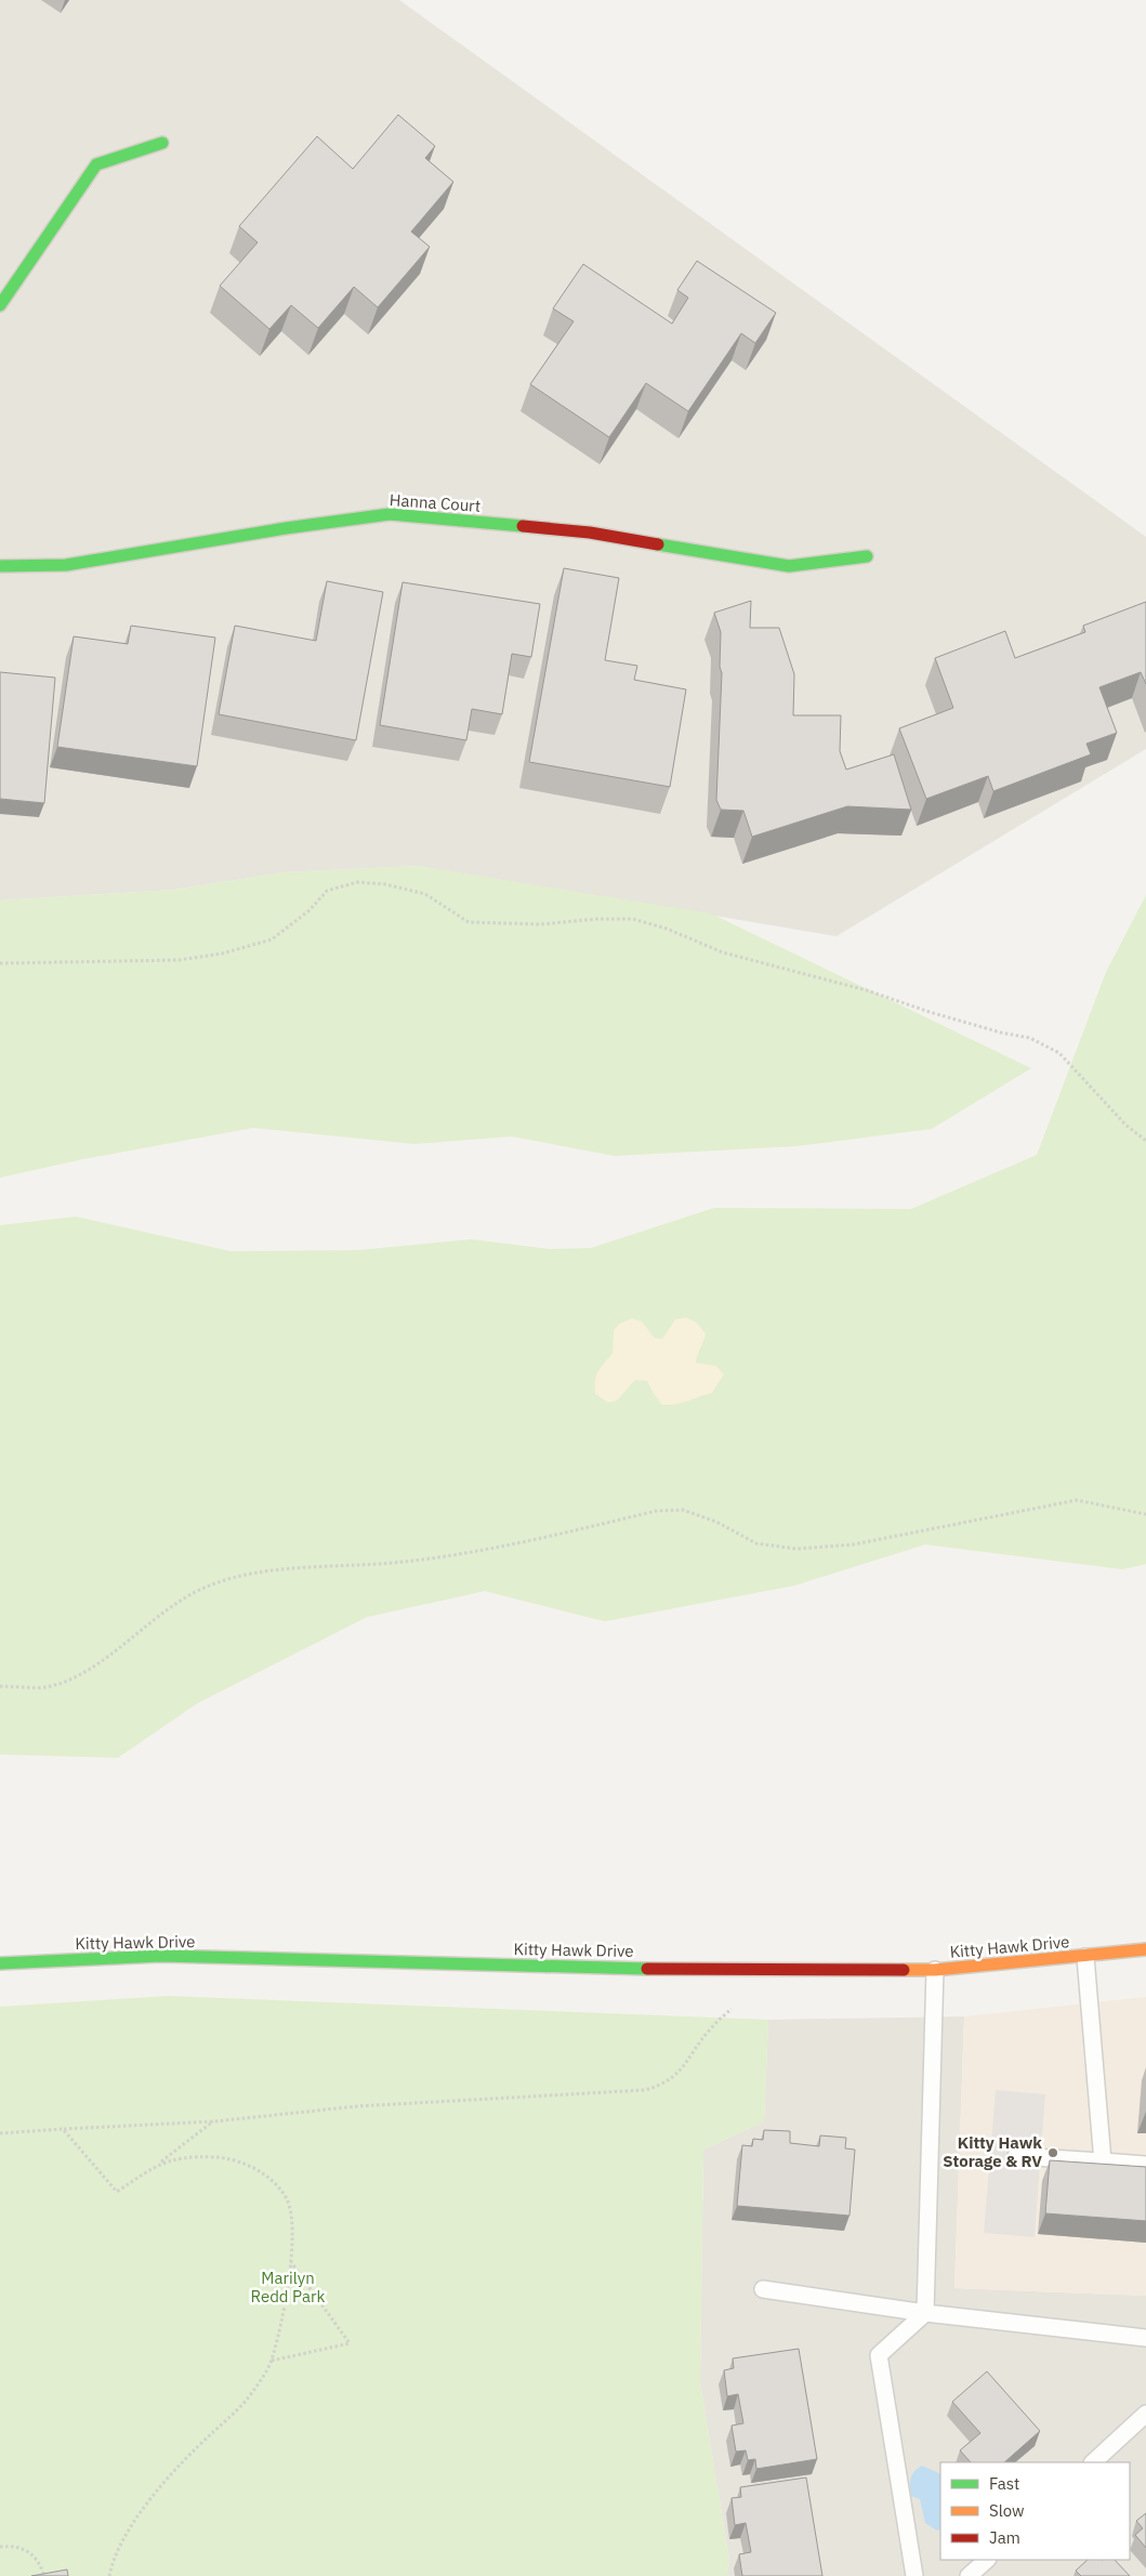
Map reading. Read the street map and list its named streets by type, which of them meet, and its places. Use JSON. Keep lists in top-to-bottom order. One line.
{"streets":{"street":["Hanna Court","Kitty Hawk Drive"]},"parks":["Marilyn Redd Park"],"places":["Kitty Hawk Storage & RV"],"legend":["Fast","Slow","Jam"]}
